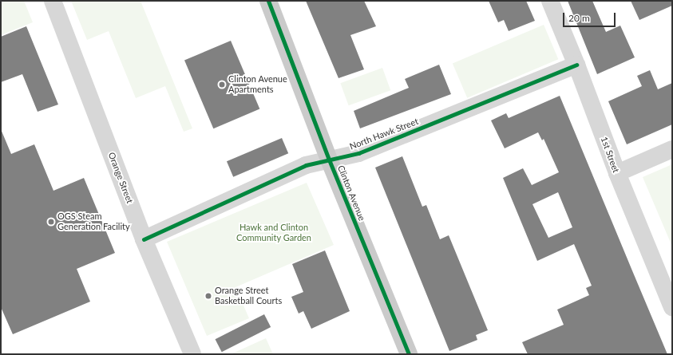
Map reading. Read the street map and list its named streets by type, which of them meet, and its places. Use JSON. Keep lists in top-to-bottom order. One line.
{"streets":{"main road":["Clinton Avenue"],"street":["North Hawk Street","1st Street","Orange Street"]},"crossings":[["North Hawk Street","1st Street"],["North Hawk Street","Orange Street"],["North Hawk Street","Clinton Avenue"]],"parks":["Hawk and Clinton Community Garden"],"places":["Clinton Avenue Apartments","OGS Steam Generation Facility","Orange Street Basketball Courts"],"scale_bar":"20 m"}
